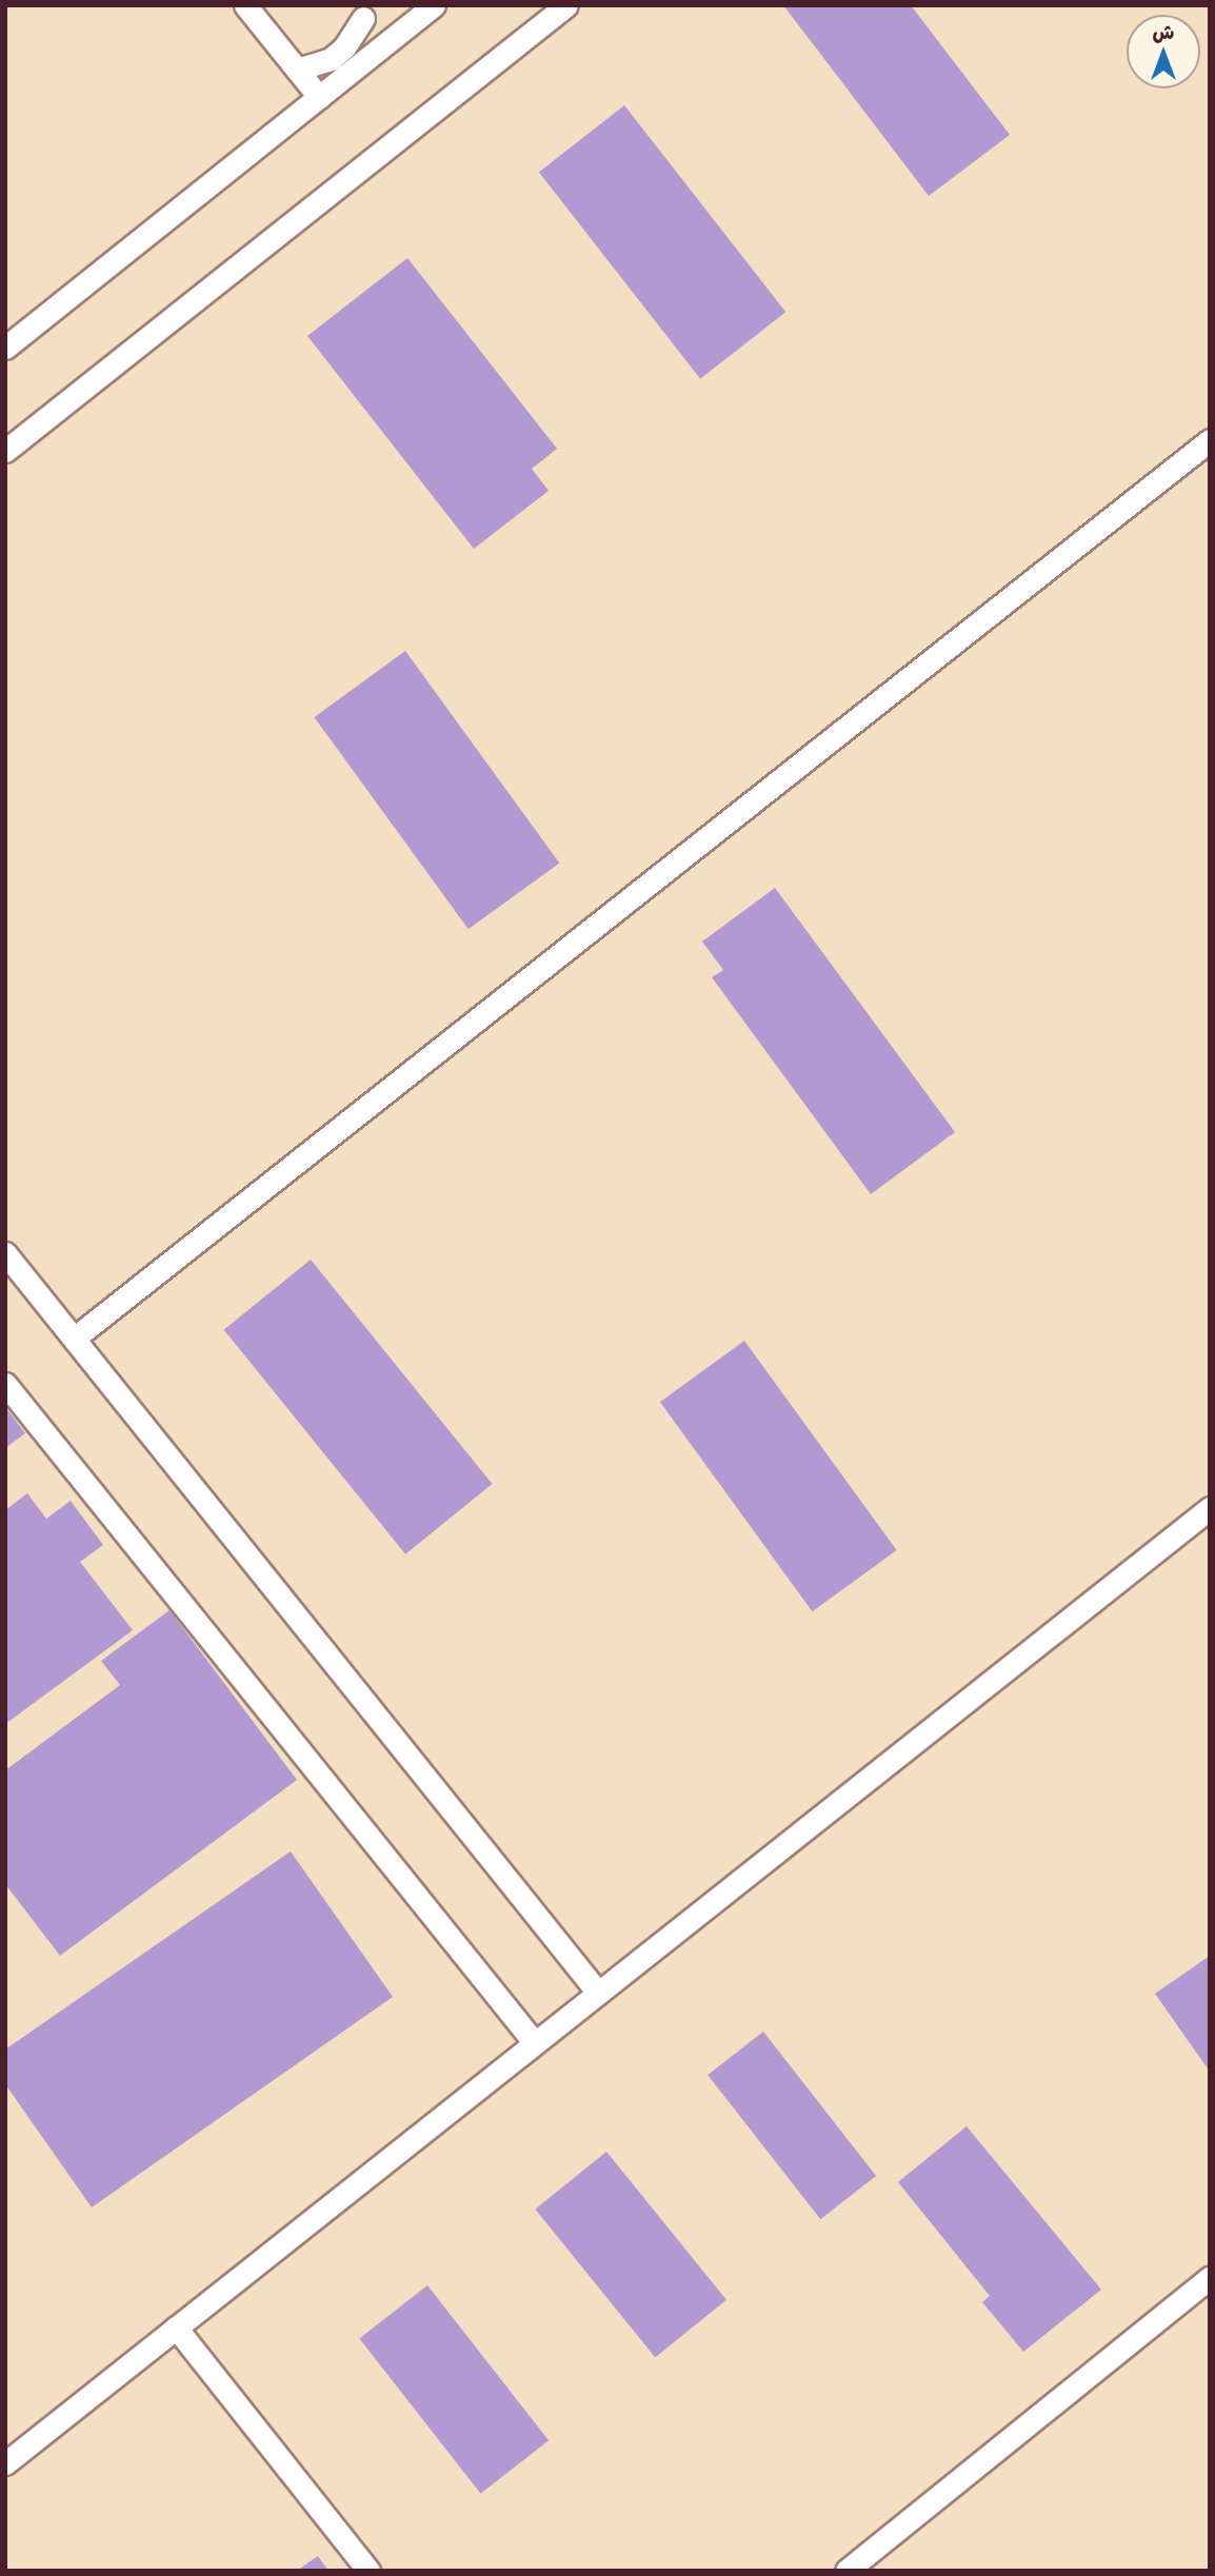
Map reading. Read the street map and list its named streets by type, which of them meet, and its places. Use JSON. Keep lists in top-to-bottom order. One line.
{"north":"top"}
